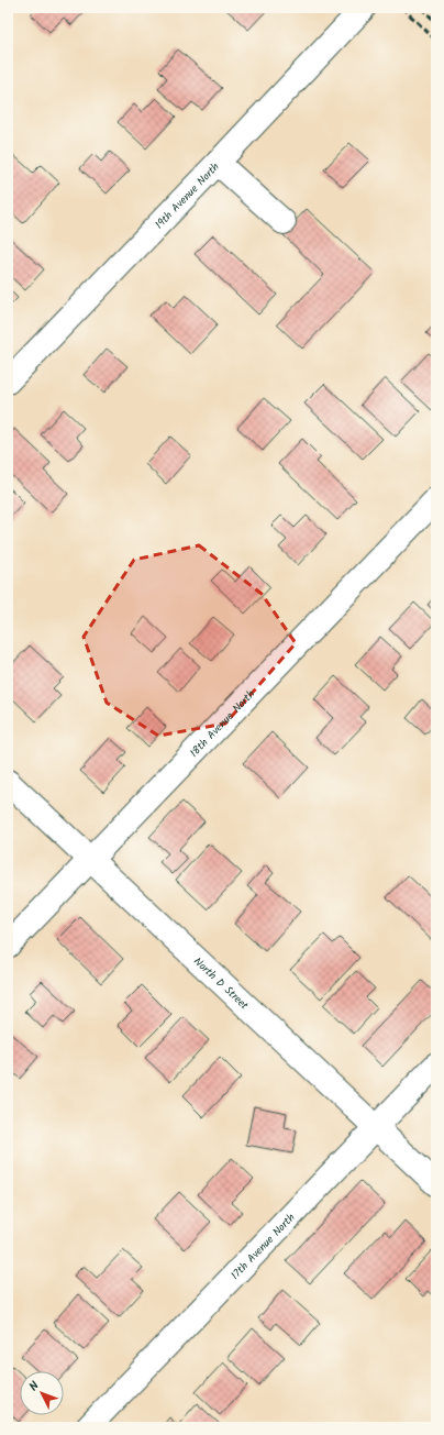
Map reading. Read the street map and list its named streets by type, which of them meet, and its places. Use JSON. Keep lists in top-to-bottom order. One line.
{"streets":{"street":["19th Avenue North","18th Avenue North","North D Street","17th Avenue North"]},"crossings":[["18th Avenue North","North D Street"],["North D Street","17th Avenue North"]],"north":"top left"}
